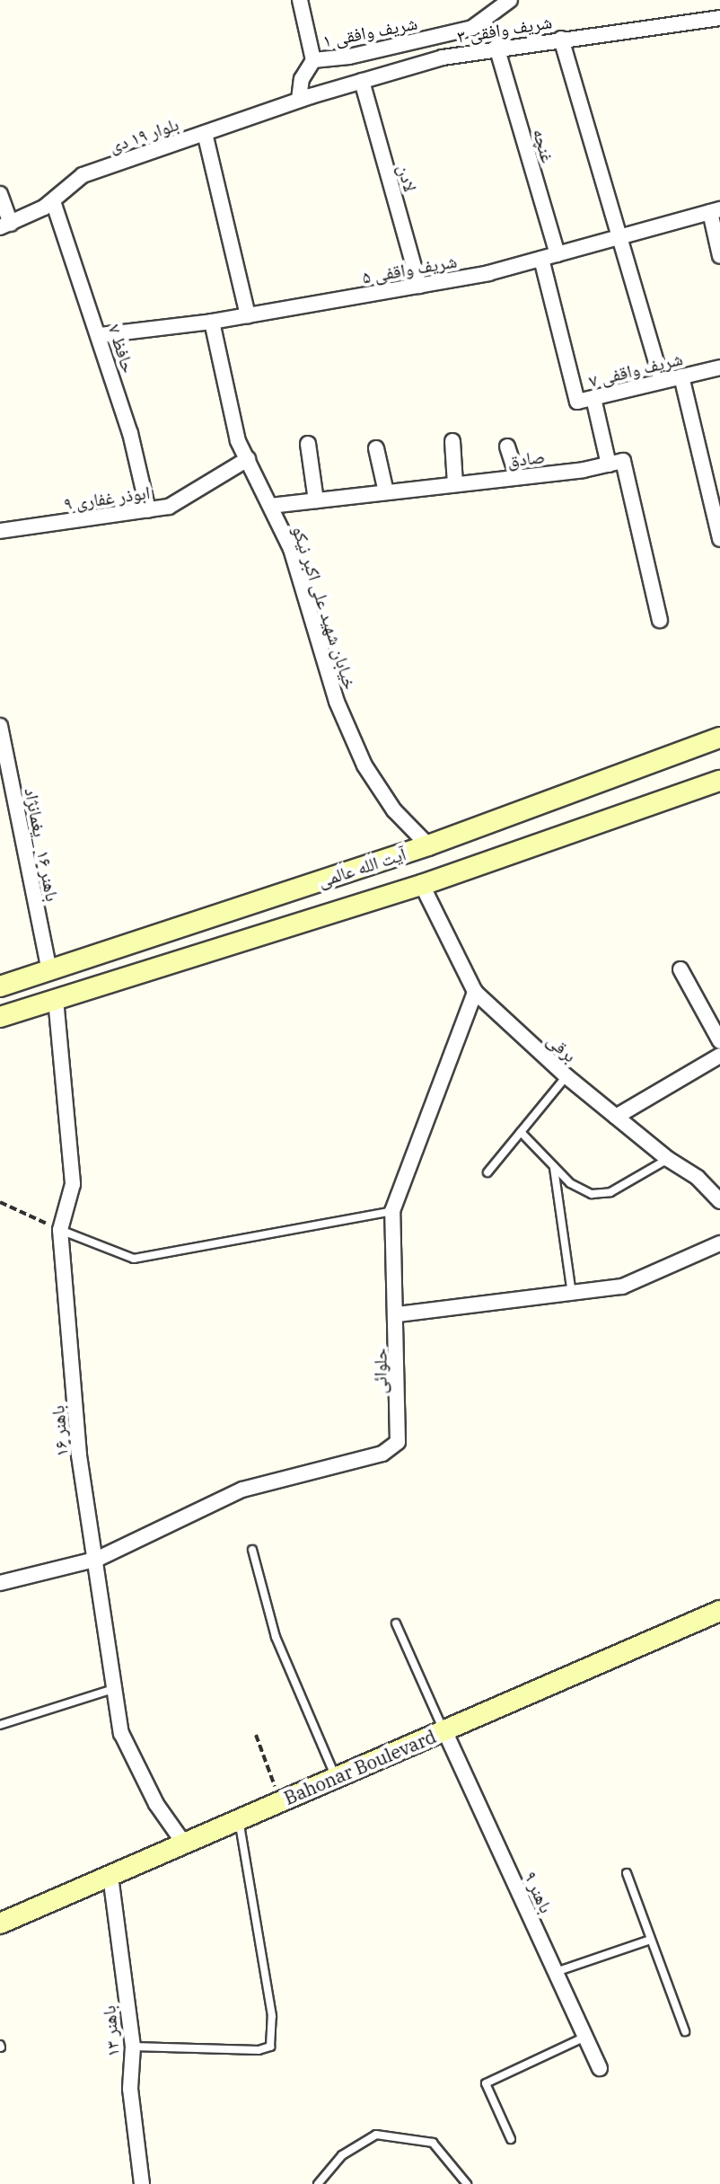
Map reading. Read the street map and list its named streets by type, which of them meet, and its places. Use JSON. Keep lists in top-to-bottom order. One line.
{"streets":{"street":["شریف وافقی ۳","شریف وافقی ۱","بلوار ۱۹ دی","غنچه","لادن","شریف واقفی ۵","حافظ ۷","شریف واقفی ۷","صادق","ابوذر غفاری ۹","خیابان شهید علی اکبر نیکو","باهنر ۱۶ _یغمانژاد","آیت الله عالمی","برقی","حلوائی","باهنر ۱۶","Bahonar Boulevard","باهنر ۹","باهنر ۱۳"]},"crossings":[["شریف وافقی ۳","شریف وافقی ۱"],["شریف وافقی ۳","بلوار ۱۹ دی"],["شریف وافقی ۳","غنچه"],["شریف وافقی ۳","لادن"],["شریف وافقی ۱","بلوار ۱۹ دی"],["بلوار ۱۹ دی","حافظ ۷"],["غنچه","شریف واقفی ۵"],["لادن","شریف واقفی ۵"],["شریف واقفی ۵","حافظ ۷"],["شریف واقفی ۵","شریف واقفی ۷"],["شریف واقفی ۵","خیابان شهید علی اکبر نیکو"],["حافظ ۷","ابوذر غفاری ۹"],["صادق","خیابان شهید علی اکبر نیکو"],["ابوذر غفاری ۹","خیابان شهید علی اکبر نیکو"],["خیابان شهید علی اکبر نیکو","آیت الله عالمی"],["باهنر ۱۶ _یغمانژاد","آیت الله عالمی"],["آیت الله عالمی","برقی"],["آیت الله عالمی","باهنر ۱۶"],["برقی","حلوائی"],["حلوائی","باهنر ۱۶"],["باهنر ۱۶","Bahonar Boulevard"],["Bahonar Boulevard","باهنر ۹"],["Bahonar Boulevard","باهنر ۱۳"]]}
